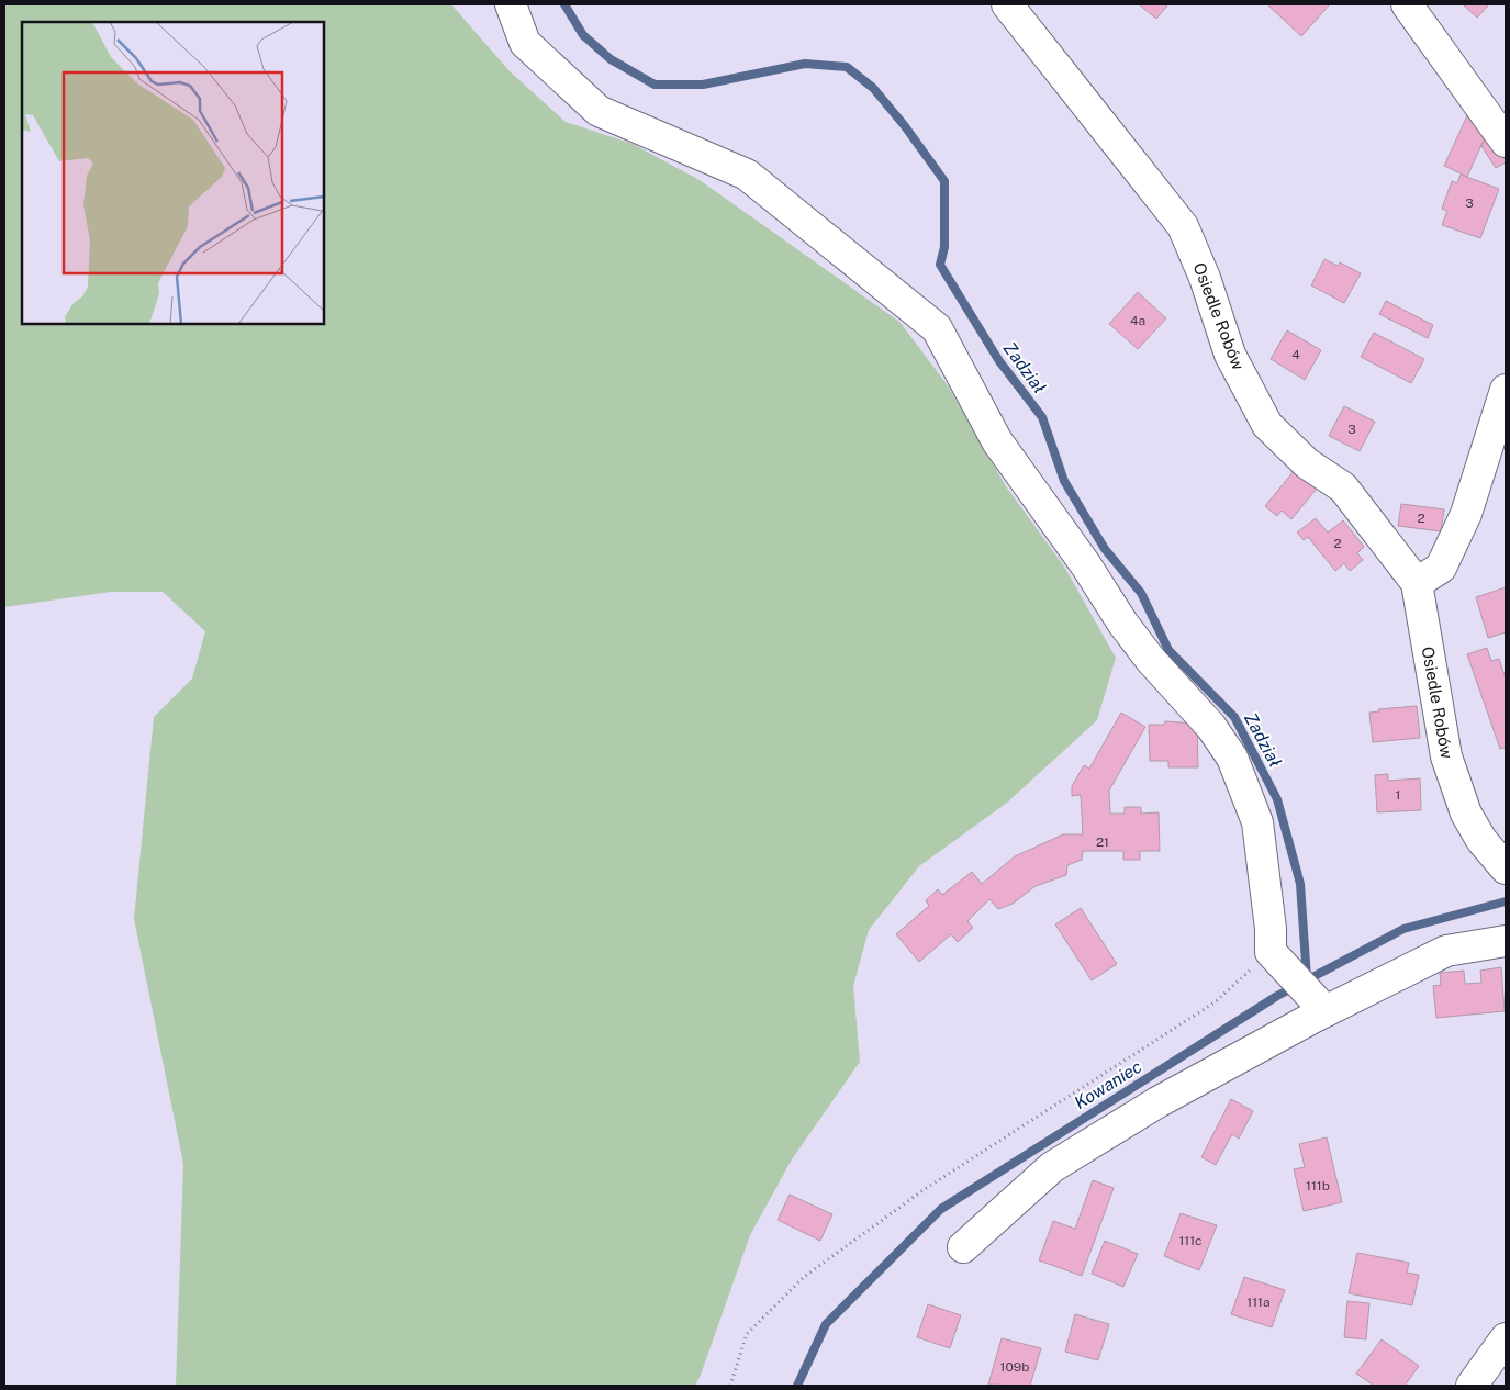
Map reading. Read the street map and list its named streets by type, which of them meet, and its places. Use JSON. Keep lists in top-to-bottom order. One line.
{"streets":{"street":["Osiedle Robów"]},"water":["Zadział","Kowaniec"],"house_numbers":["3","4a","4","3","2","2","1","21","111b","111c","111a","109b"]}
